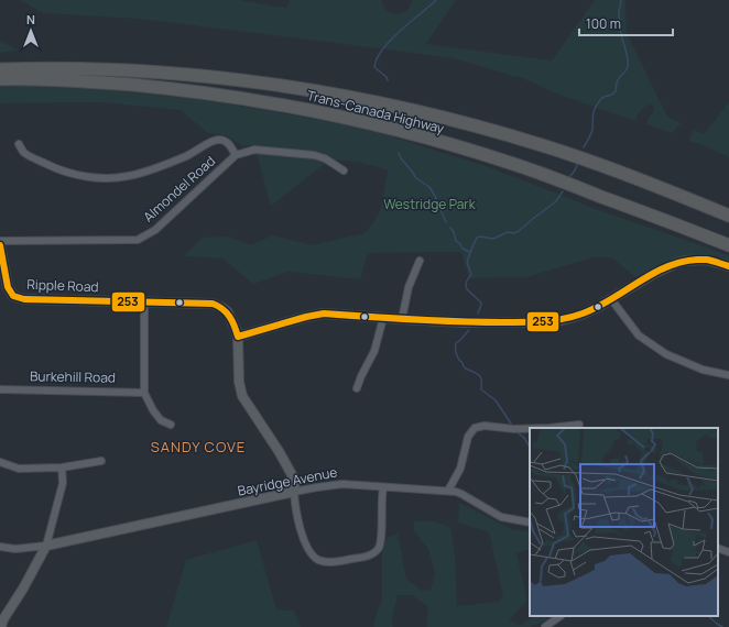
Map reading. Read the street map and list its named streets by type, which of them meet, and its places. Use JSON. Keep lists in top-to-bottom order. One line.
{"streets":{"highway":["Trans-Canada Highway"],"street":["Almondel Road","Ripple Road","Burkehill Road","Bayridge Avenue"]},"crossings":[["Ripple Road","Bayridge Avenue"]],"districts":["SANDY COVE"],"parks":["Westridge Park"],"lines":["transit line 253"],"scale_bar":"100 m","north":"top"}
